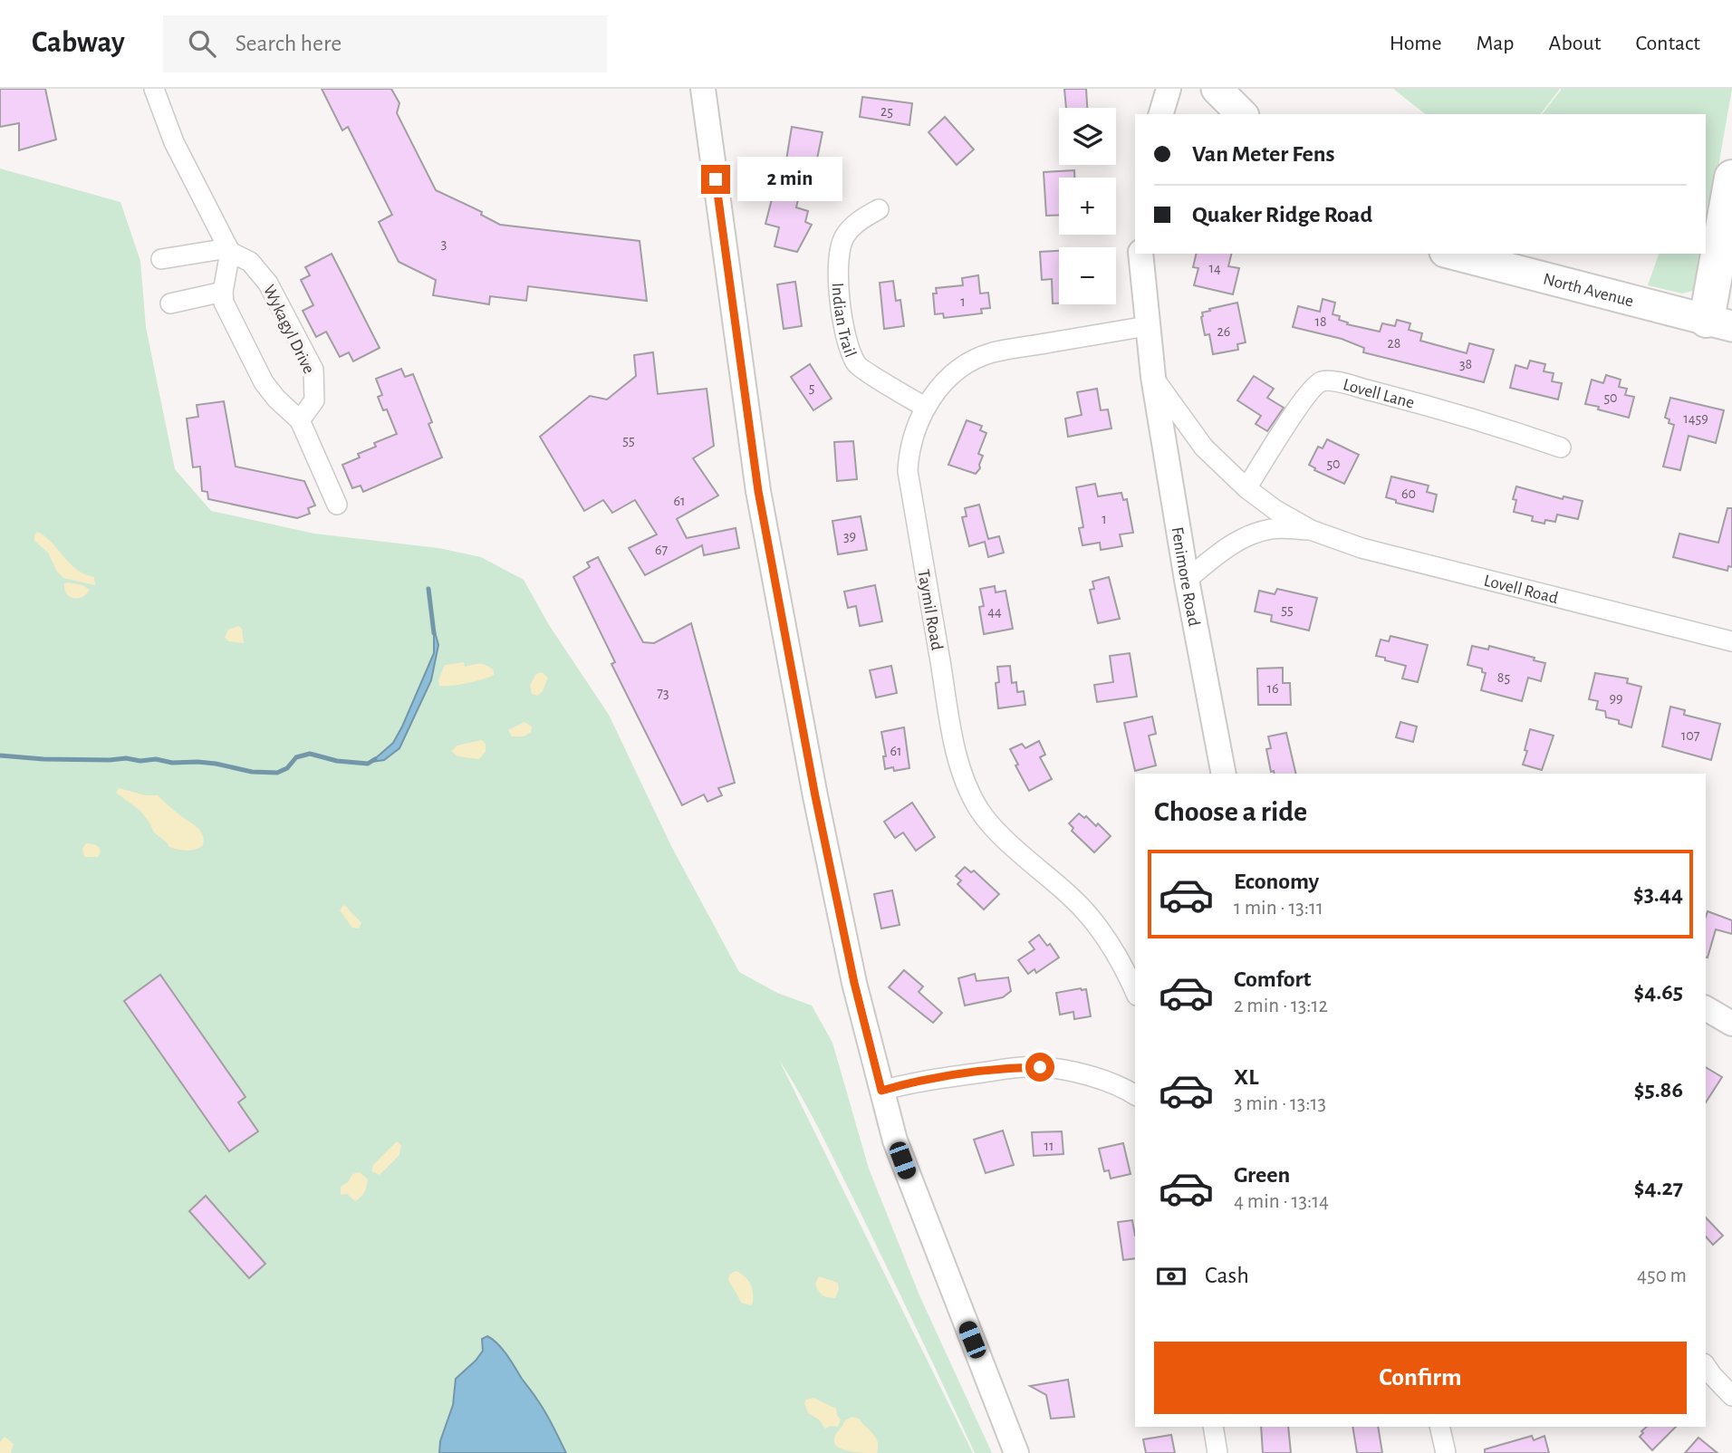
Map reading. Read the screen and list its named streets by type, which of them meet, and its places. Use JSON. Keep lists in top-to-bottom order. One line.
{"streets":{"main road":["North Avenue"],"street":["Indian Trail","Wykagyl Drive","Lovell Lane","Fenimore Road","Lovell Road","Taymil Road"]},"crossings":[["Indian Trail","Taymil Road"],["Lovell Lane","Lovell Road"],["Fenimore Road","Lovell Road"],["Lovell Road","Taymil Road"]],"house_numbers":["25","3","14","1","18","26","28","38","5","50","1459","55","50","60","61","1","39","67","55","44","85","16","73","99","107","61","11"],"page":{"header":"Cabway","search":"Search here","nav":["Home","Map","About","Contact"],"map_buttons":["+","−"],"banner":["Van Meter Fens","Quaker Ridge Road"],"bubble":"2 min","heading":"Choose a ride","list":[{"name":"Economy","note":"1 min · 13:11","value":"$3.44"},{"name":"Comfort","note":"2 min · 13:12","value":"$4.65"},{"name":"XL","note":"3 min · 13:13","value":"$5.86"},{"name":"Green","note":"4 min · 13:14","value":"$4.27"}],"pay":["Cash","450 m"],"buttons":"Confirm"}}
